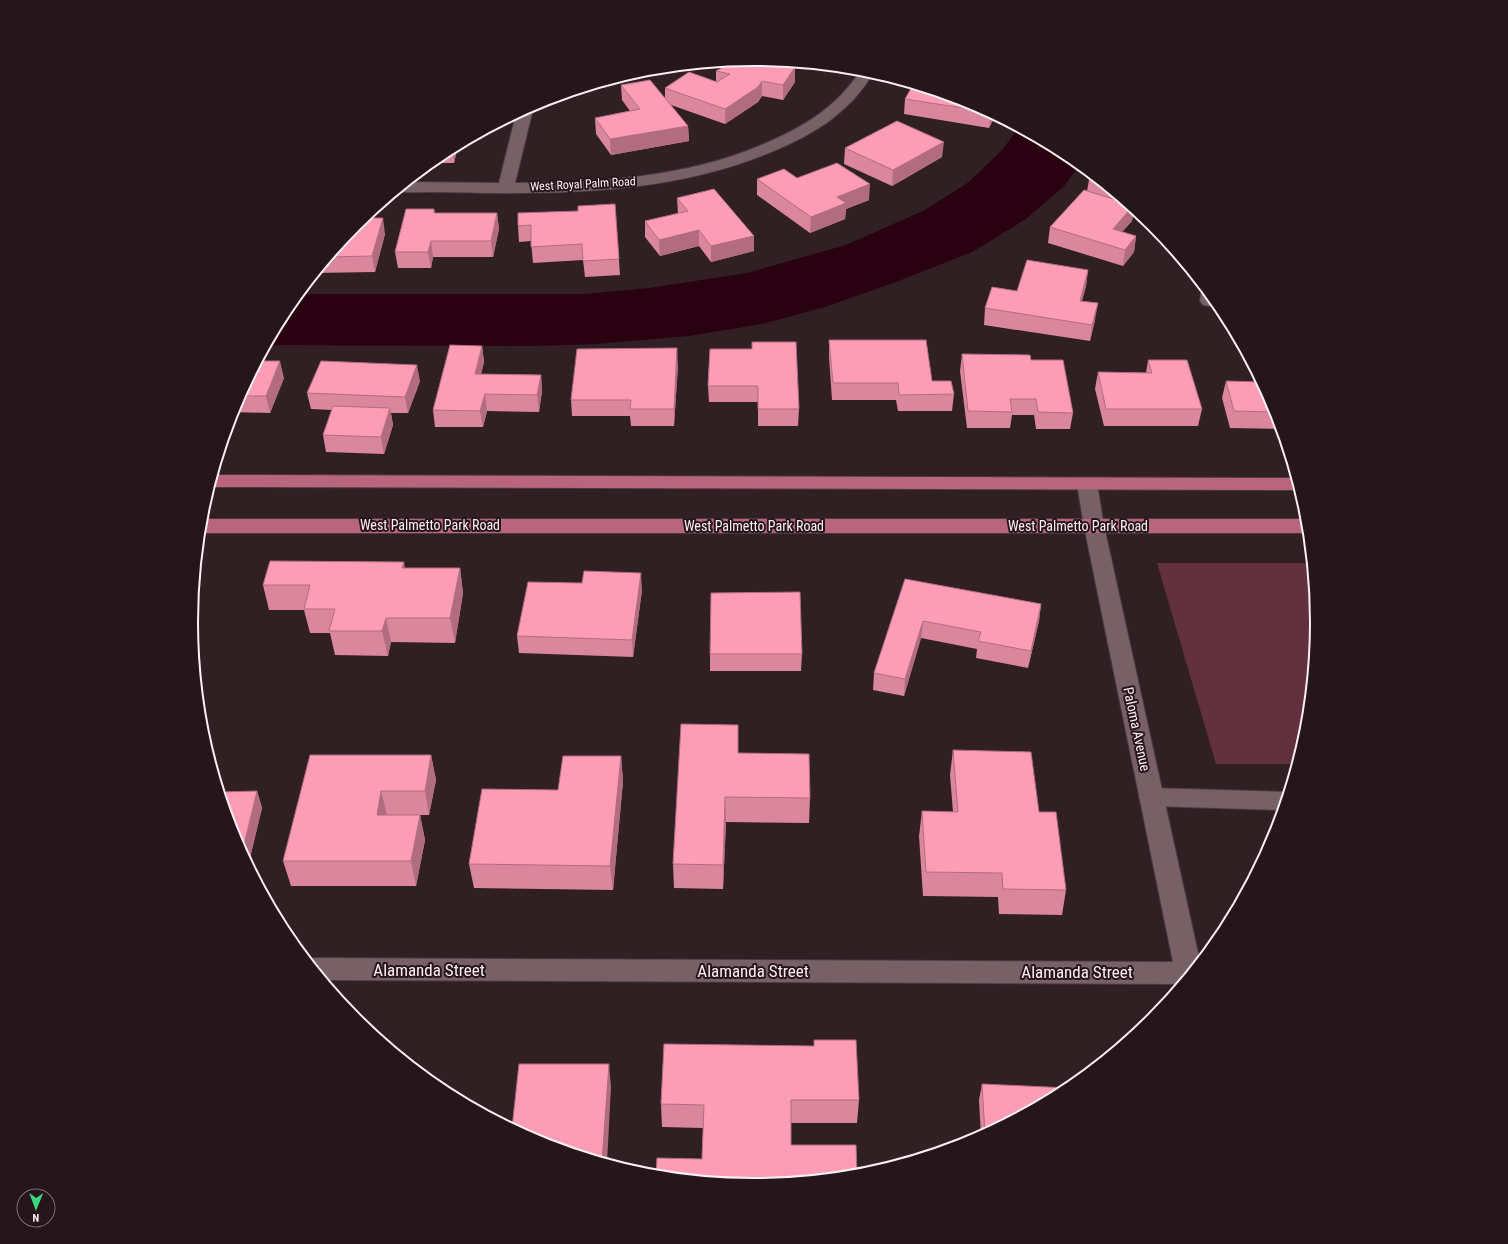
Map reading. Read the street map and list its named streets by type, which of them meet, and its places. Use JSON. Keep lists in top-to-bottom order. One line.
{"streets":{"main road":["West Palmetto Park Road"],"street":["West Royal Palm Road","Paloma Avenue","Alamanda Street"]},"crossings":[["West Palmetto Park Road","Paloma Avenue"]],"north":"bottom"}
